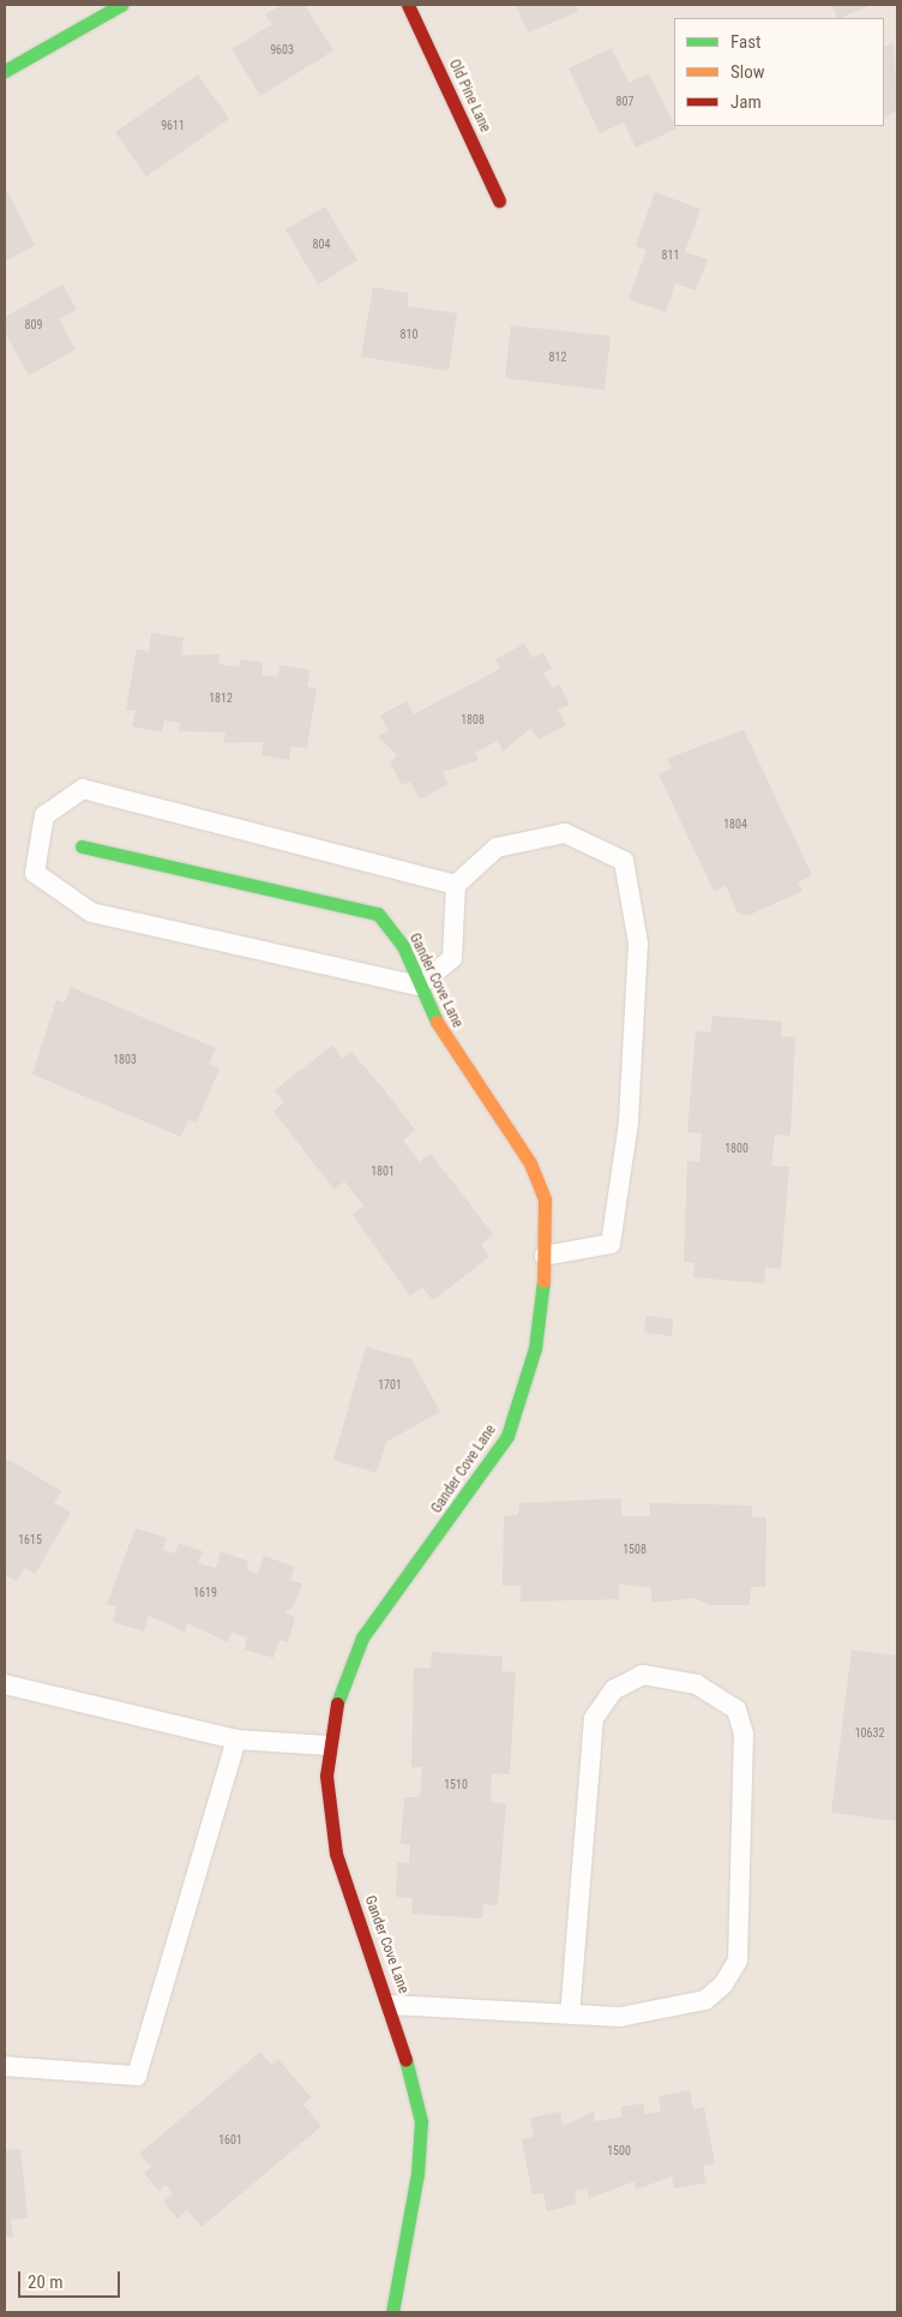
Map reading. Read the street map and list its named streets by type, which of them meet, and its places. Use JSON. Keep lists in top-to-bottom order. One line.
{"streets":{"street":["Old Pine Lane","Gander Cove Lane"]},"house_numbers":["9603","807","9611","804","811","809","810","812","1812","1808","1804","1803","1800","1801","1701","1615","1508","1619","10632","1510","1601","1500"],"legend":["Fast","Slow","Jam"],"scale_bar":"20 m"}
